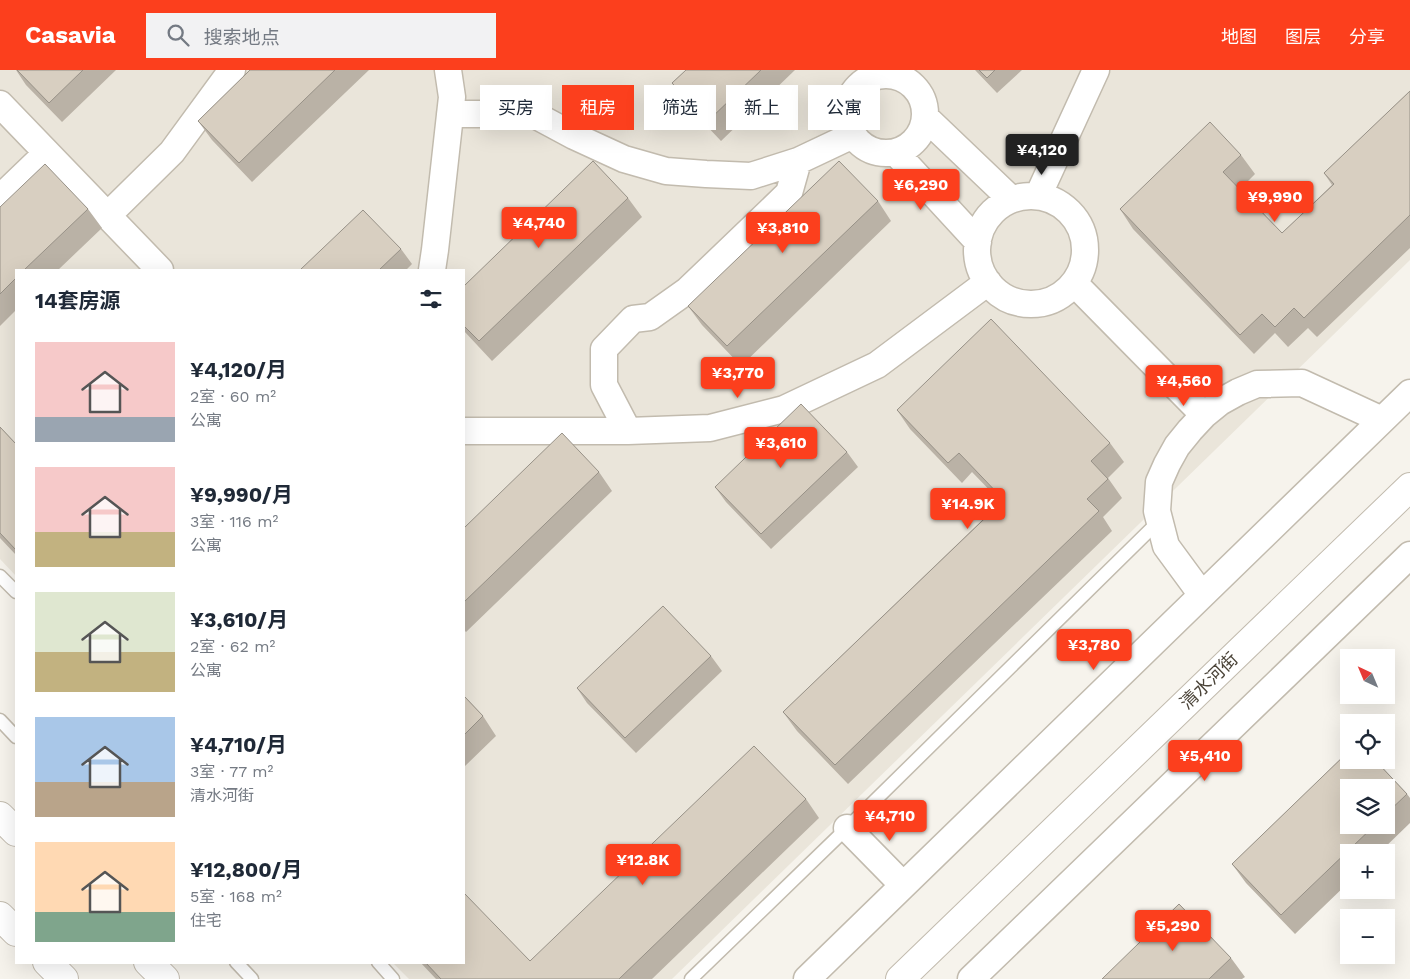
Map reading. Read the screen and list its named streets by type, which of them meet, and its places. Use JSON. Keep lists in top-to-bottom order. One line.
{"streets":{"street":["清水河街"]},"north":"top left","page":{"header":"Casavia","search":"搜索地点","nav":["地图","图层","分享"],"chip":["买房","租房","筛选","新上","公寓"],"price":["¥4,120","¥6,290","¥9,990","¥4,740","¥3,810","¥3,770","¥4,560","¥3,610","¥14.9K","¥3,780","¥5,410","¥4,710","¥12.8K","¥5,290"],"heading":"14套房源","list":[{"name":"¥4,120/月","note":"2室 · 60 m² · 公寓"},{"name":"¥9,990/月","note":"3室 · 116 m² · 公寓"},{"name":"¥3,610/月","note":"2室 · 62 m² · 公寓"},{"name":"¥4,710/月","note":"3室 · 77 m² · 清水河街"},{"name":"¥12,800/月","note":"5室 · 168 m² · 住宅"}],"map_buttons":["+","−"]}}
